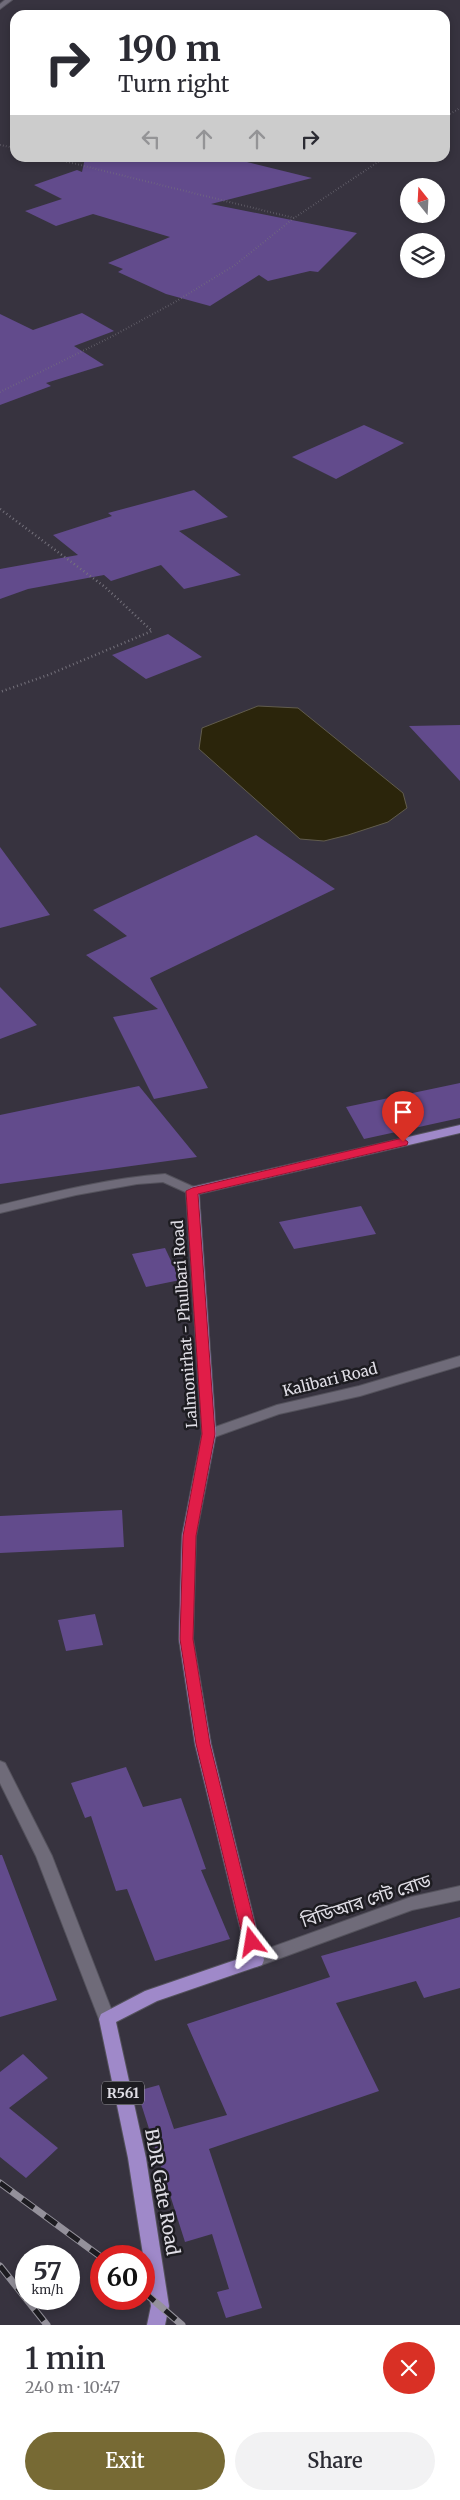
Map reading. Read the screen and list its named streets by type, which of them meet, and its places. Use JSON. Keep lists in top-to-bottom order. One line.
{"streets":{"main road":["Lalmonirhat - Phulbari Road","R561","BDR Gate Road"],"street":["Kalibari Road","বিডিআর গেট রোড"]},"crossings":[["Lalmonirhat - Phulbari Road","Kalibari Road"],["Lalmonirhat - Phulbari Road","বিডিআর গেট রোড"]],"north":"top","page":{"turn":["190 m","Turn right"],"speed":"57 km/h","limit":"60","heading":["1 min","240 m · 10:47"],"buttons":["Exit","Share"]}}
